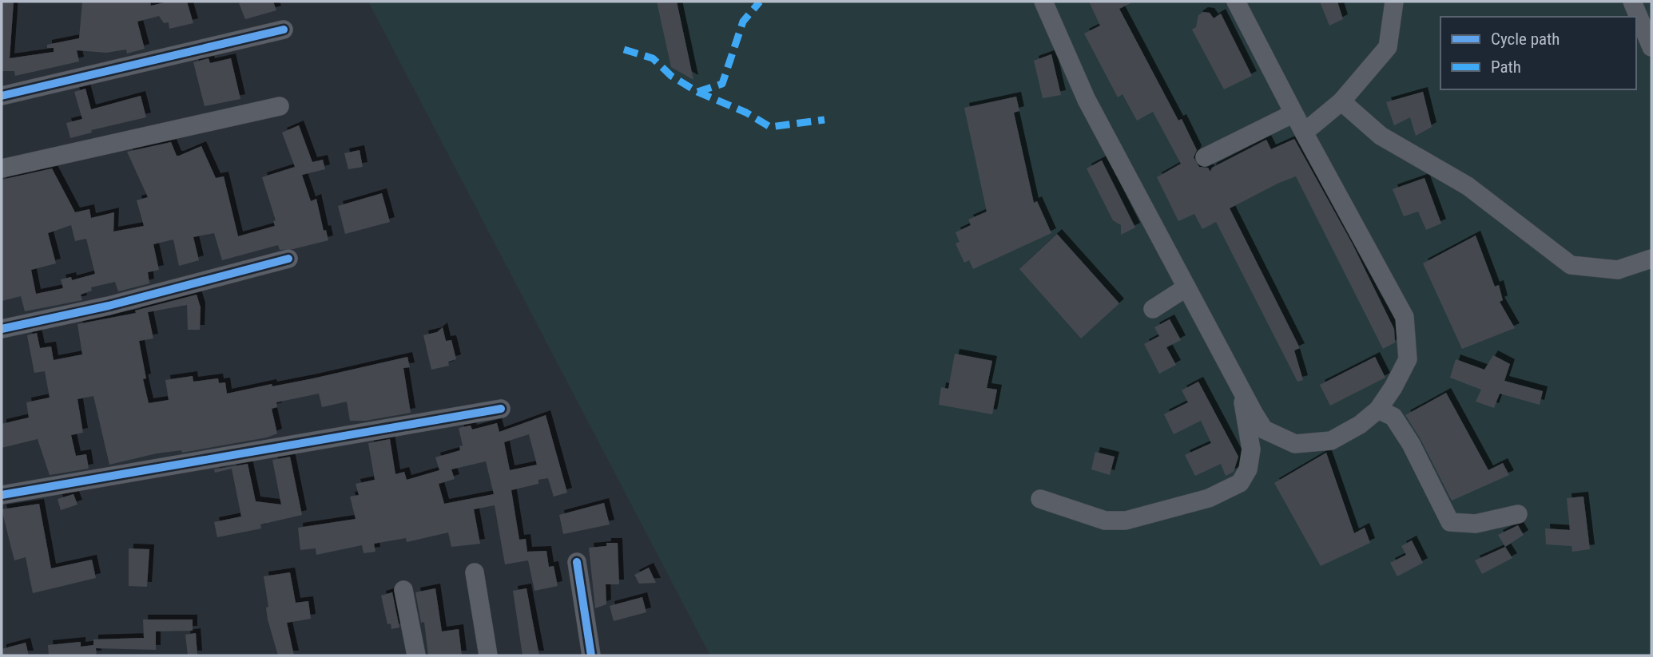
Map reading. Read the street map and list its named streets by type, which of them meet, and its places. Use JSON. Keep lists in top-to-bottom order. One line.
{"legend":["Cycle path","Path"]}
